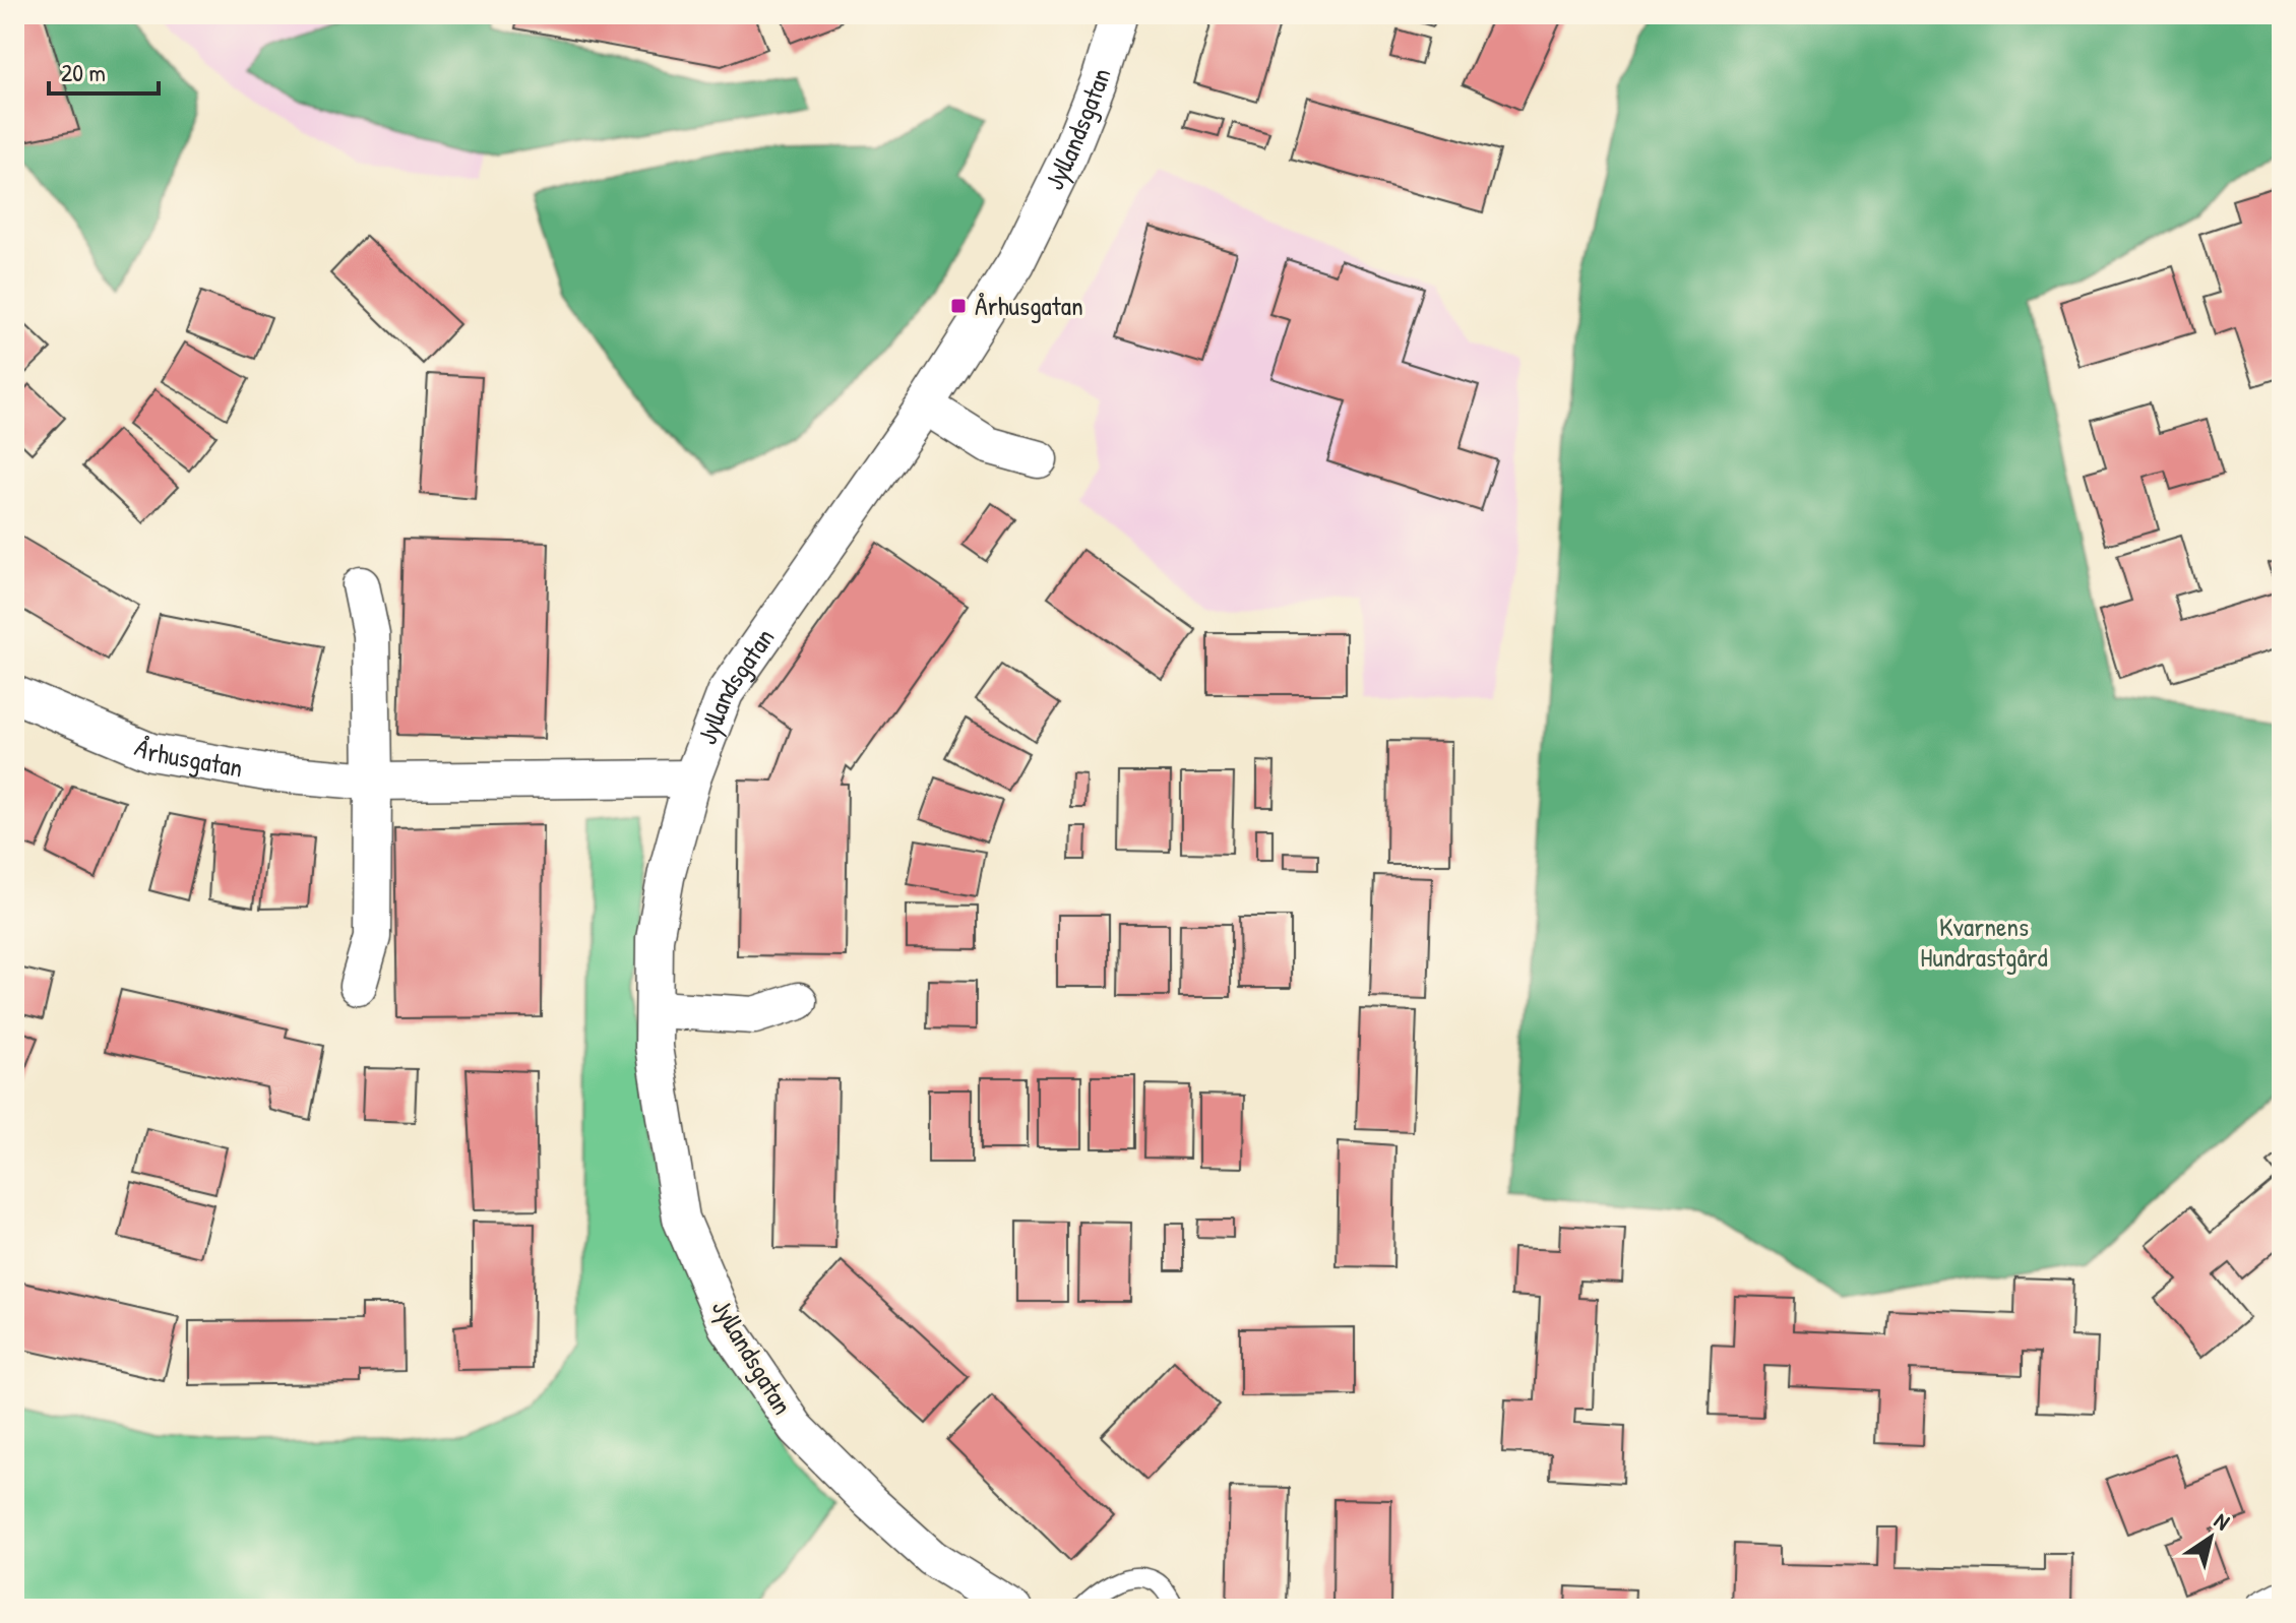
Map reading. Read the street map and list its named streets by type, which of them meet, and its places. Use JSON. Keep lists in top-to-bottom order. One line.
{"streets":{"street":["Jyllandsgatan","Århusgatan"]},"crossings":[["Jyllandsgatan","Århusgatan"]],"parks":["Kvarnens Hundrastgård"],"places":{"transit":["Århusgatan"]},"scale_bar":"20 m","north":"top right"}
